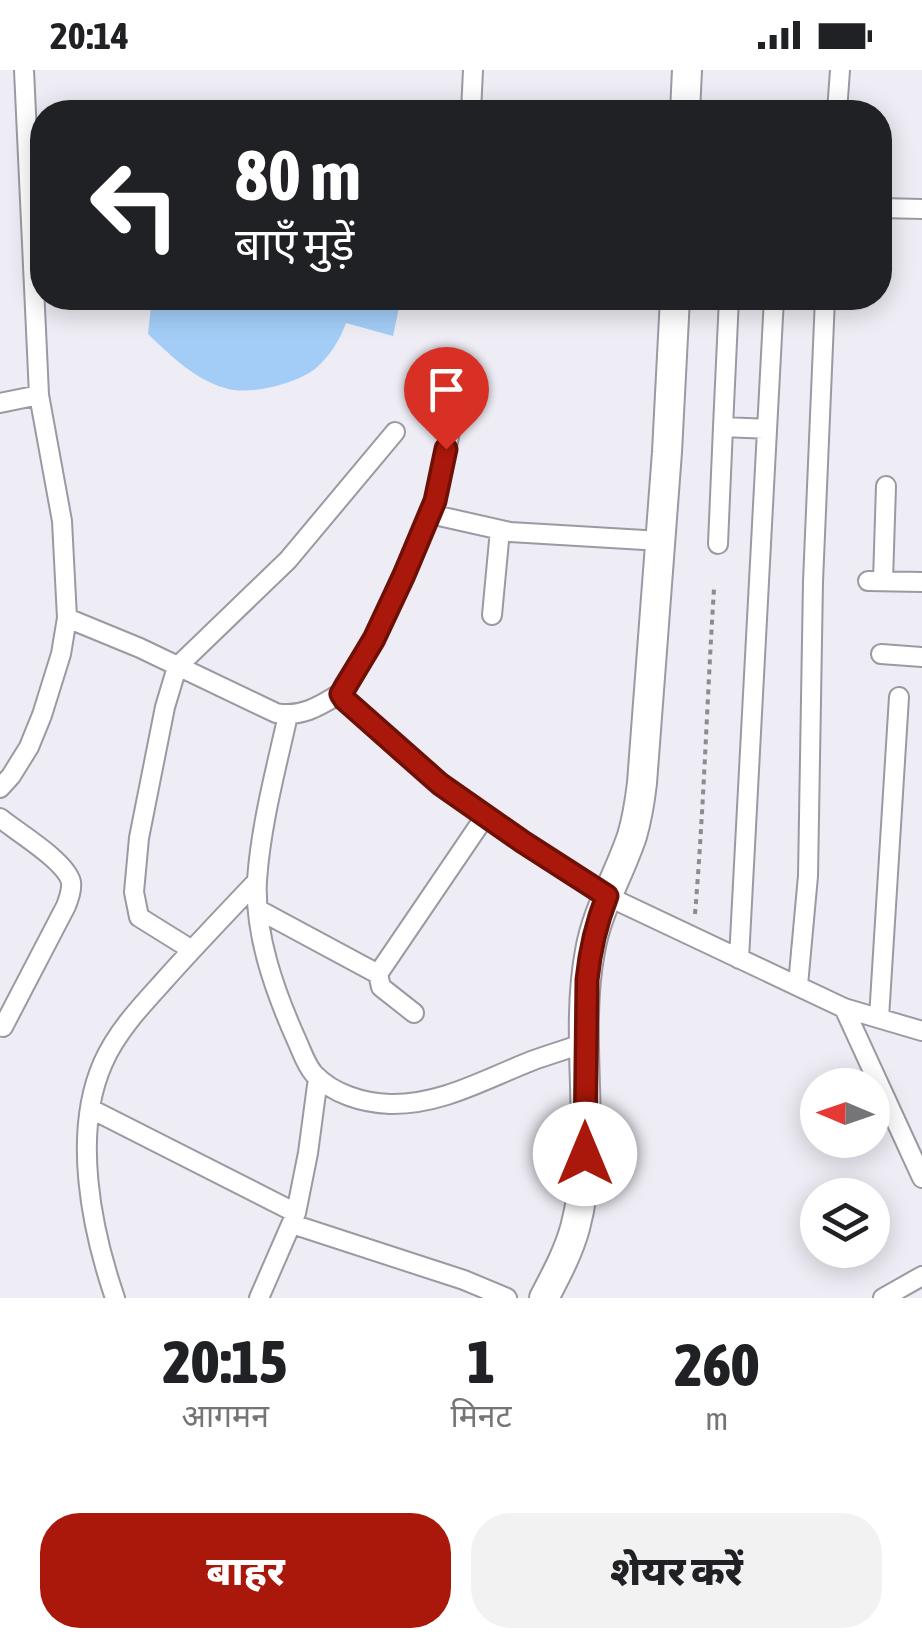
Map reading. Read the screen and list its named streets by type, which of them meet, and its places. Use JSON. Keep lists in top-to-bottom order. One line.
{"north":"left","page":{"status":"20:14","turn":["80 m","बाएँ मुड़ें"],"eta":["20:15","आगमन","1","मिनट","260","m"],"buttons":["बाहर","शेयर करें"]}}
